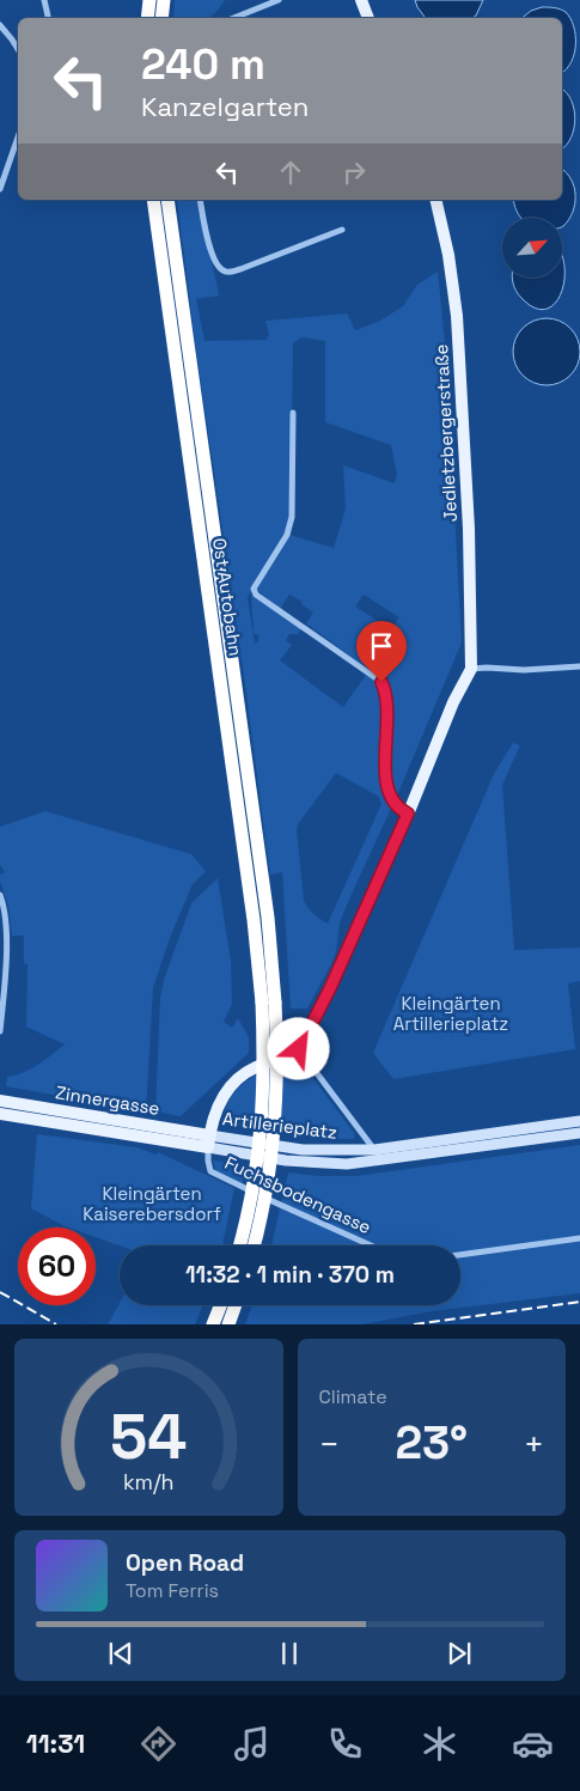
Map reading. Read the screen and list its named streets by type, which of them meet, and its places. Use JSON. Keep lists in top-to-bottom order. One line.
{"streets":{"highway":["Ost Autobahn"],"main road":["Jedletzbergerstraße","Zinnergasse","Artillerieplatz"],"street":["Fuchsbodengasse"]},"crossings":[["Zinnergasse","Artillerieplatz"],["Zinnergasse","Fuchsbodengasse"],["Artillerieplatz","Fuchsbodengasse"]],"parks":["Kleingärten Artillerieplatz","Kleingärten Kaiserebersdorf"],"north":"top right","page":{"turn":["240 m","Kanzelgarten"],"limit":"60","trip":"11:32 · 1 min · 370 m","tile":"Climate","heat":["−","23°","+"],"song":["Open Road","Tom Ferris"],"tabs":"11:31","gauge":["54","km/h"]}}
